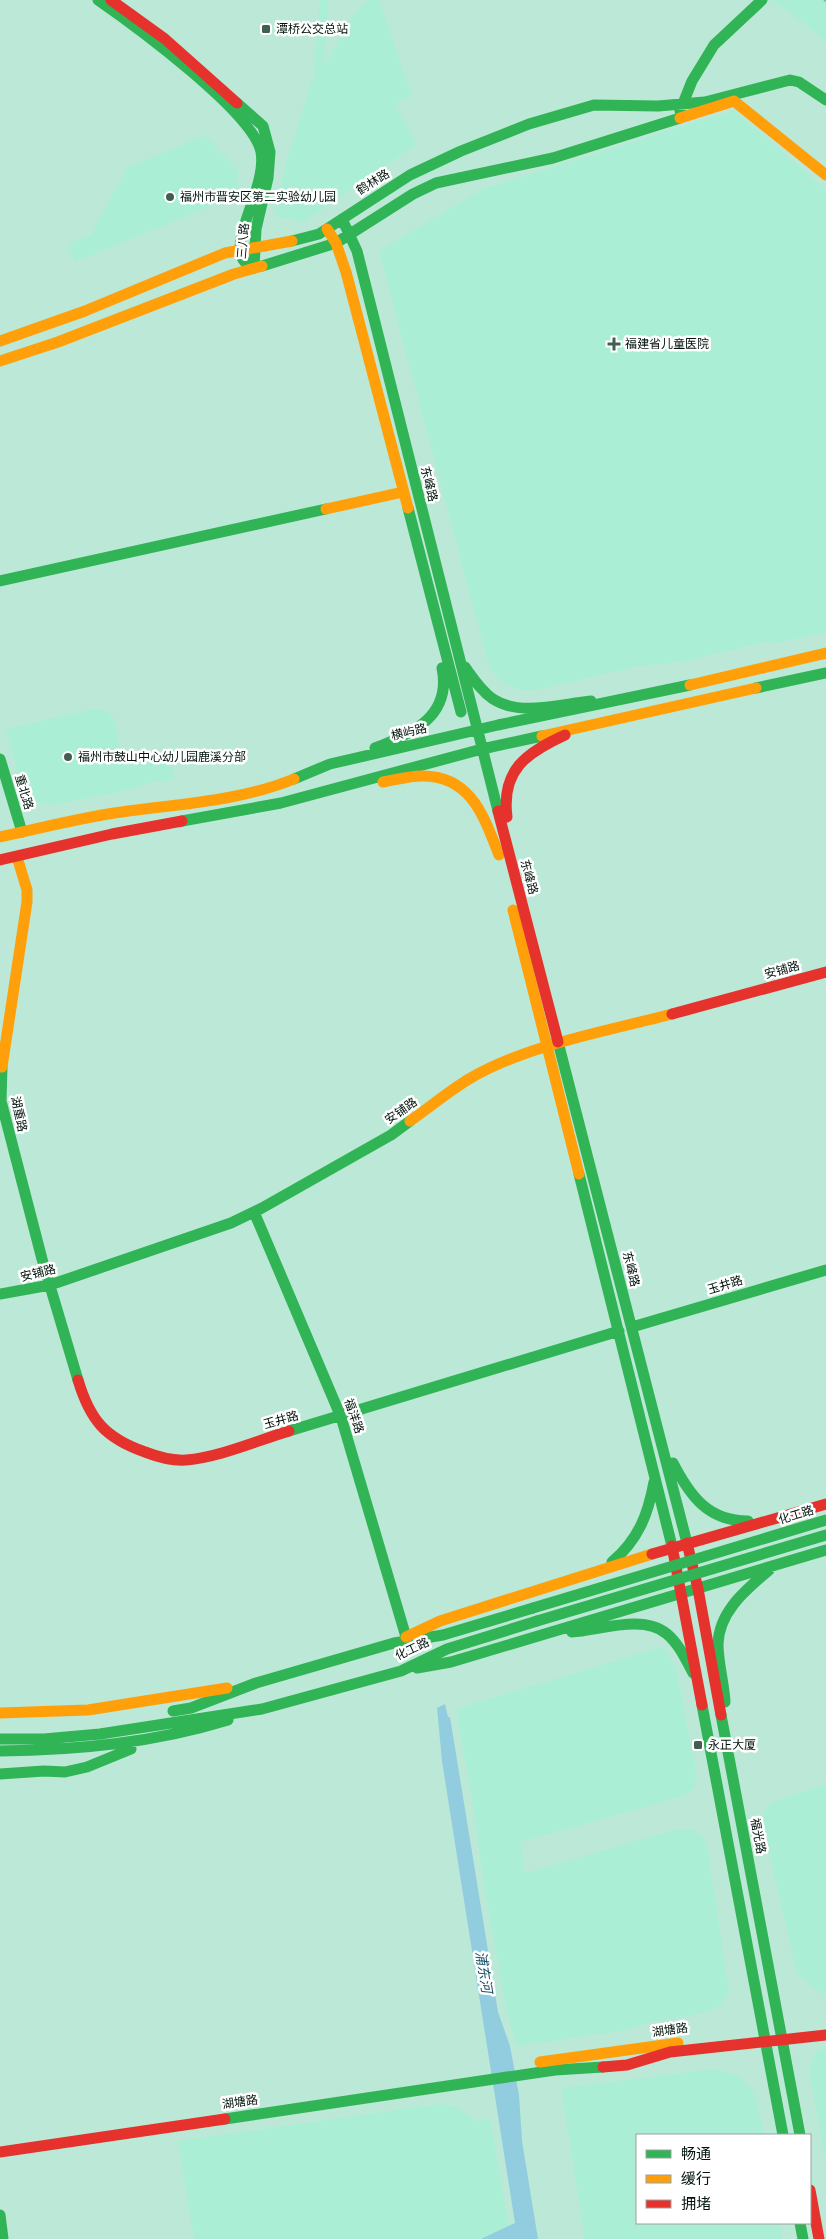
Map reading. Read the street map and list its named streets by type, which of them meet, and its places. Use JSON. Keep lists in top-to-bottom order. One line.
{"streets":{"main road":["鹤林路","三八路","东峰路","横屿路","重北路","安铺路","湖重路","玉井路","福洋路","化工路","福光路","湖塘路"]},"crossings":[["鹤林路","三八路"],["鹤林路","东峰路"],["东峰路","横屿路"],["东峰路","安铺路"],["东峰路","玉井路"],["东峰路","福光路"],["横屿路","重北路"],["安铺路","湖重路"],["安铺路","玉井路"],["安铺路","福洋路"],["湖重路","玉井路"],["玉井路","福洋路"],["福光路","湖塘路"]],"water":["浦东河"],"places":{"transit":["潭桥公交总站","永正大厦"],"other":["福州市晋安区第二实验幼儿园","福州市鼓山中心幼儿园鹿溪分部"],"health":["福建省儿童医院"]},"legend":["畅通","缓行","拥堵"]}
